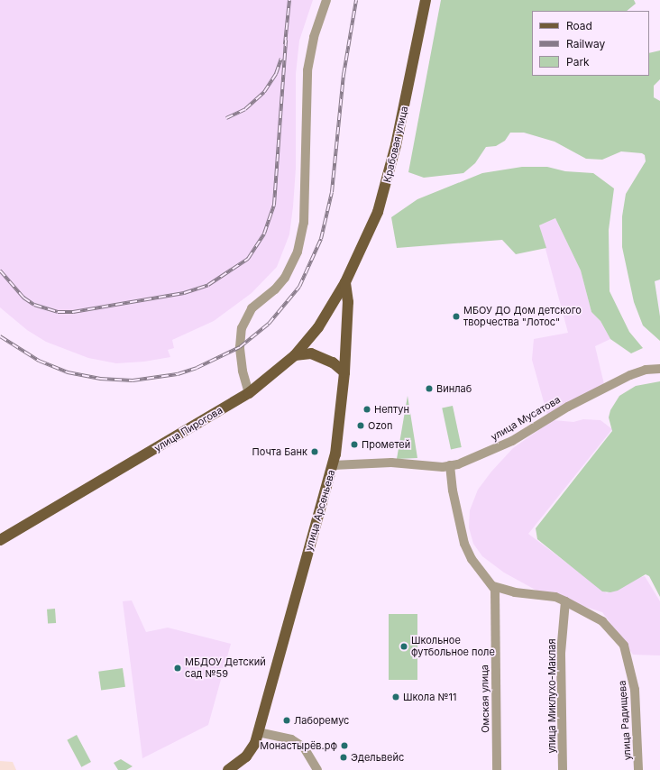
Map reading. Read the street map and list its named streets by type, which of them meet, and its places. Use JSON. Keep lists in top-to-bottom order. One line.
{"streets":{"main road":["Крабовая улица","улица Пирогова","улица Арсеньева"],"street":["улица Мусатова","улица Миклухо-Маклая","Омская улица","улица Радищева"]},"crossings":[["Крабовая улица","улица Пирогова"],["Крабовая улица","улица Арсеньева"],["улица Мусатова","улица Арсеньева"],["улица Мусатова","Омская улица"],["улица Пирогова","улица Арсеньева"],["улица Миклухо-Маклая","улица Радищева"],["Омская улица","улица Радищева"]],"places":["МБОУ ДО Дом детского творчества \"Лотос\"","Винлаб","Нептун","Ozon","Прометей","Почта Банк","Школьное футбольное поле","МБДОУ Детский сад №59","Школа №11","Лаборемус","Монастырёв.рф","Эдельвейс"],"legend":["Road","Railway","Park"]}
